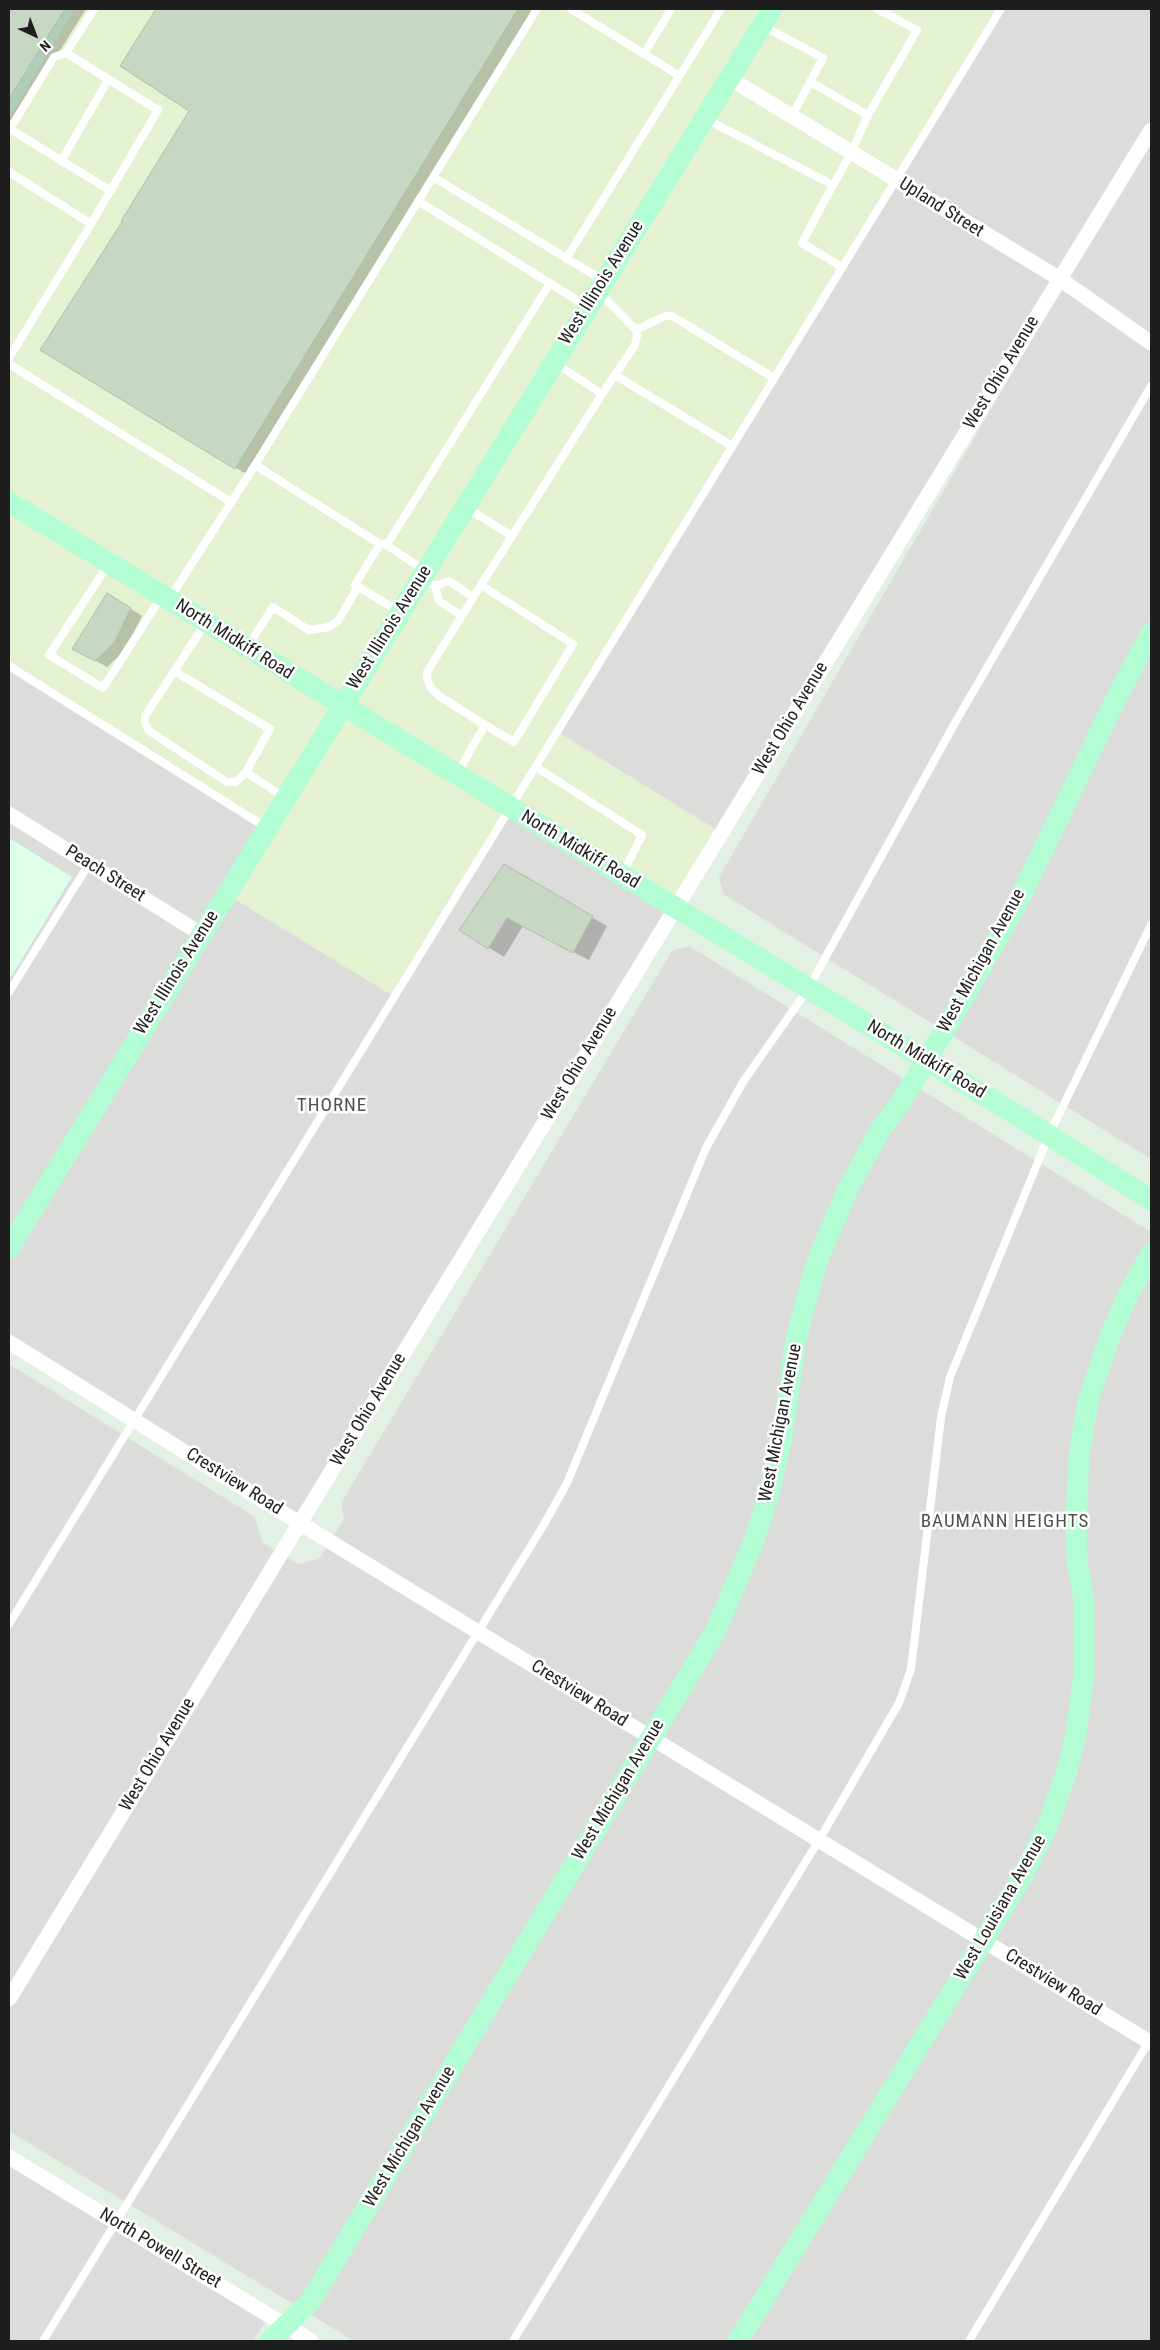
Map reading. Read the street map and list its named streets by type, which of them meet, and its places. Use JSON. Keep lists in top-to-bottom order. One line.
{"streets":{"street":["Upland Street","West Illinois Avenue","West Ohio Avenue","North Midkiff Road","Peach Street","West Michigan Avenue","Crestview Road","West Louisiana Avenue","North Powell Street"]},"crossings":[["Upland Street","West Illinois Avenue"],["Upland Street","West Ohio Avenue"],["West Illinois Avenue","North Midkiff Road"],["West Illinois Avenue","Peach Street"],["West Ohio Avenue","North Midkiff Road"],["West Ohio Avenue","Crestview Road"],["North Midkiff Road","West Michigan Avenue"],["West Michigan Avenue","Crestview Road"],["West Michigan Avenue","North Powell Street"],["Crestview Road","West Louisiana Avenue"]],"districts":["THORNE","BAUMANN HEIGHTS"],"north":"bottom right"}
